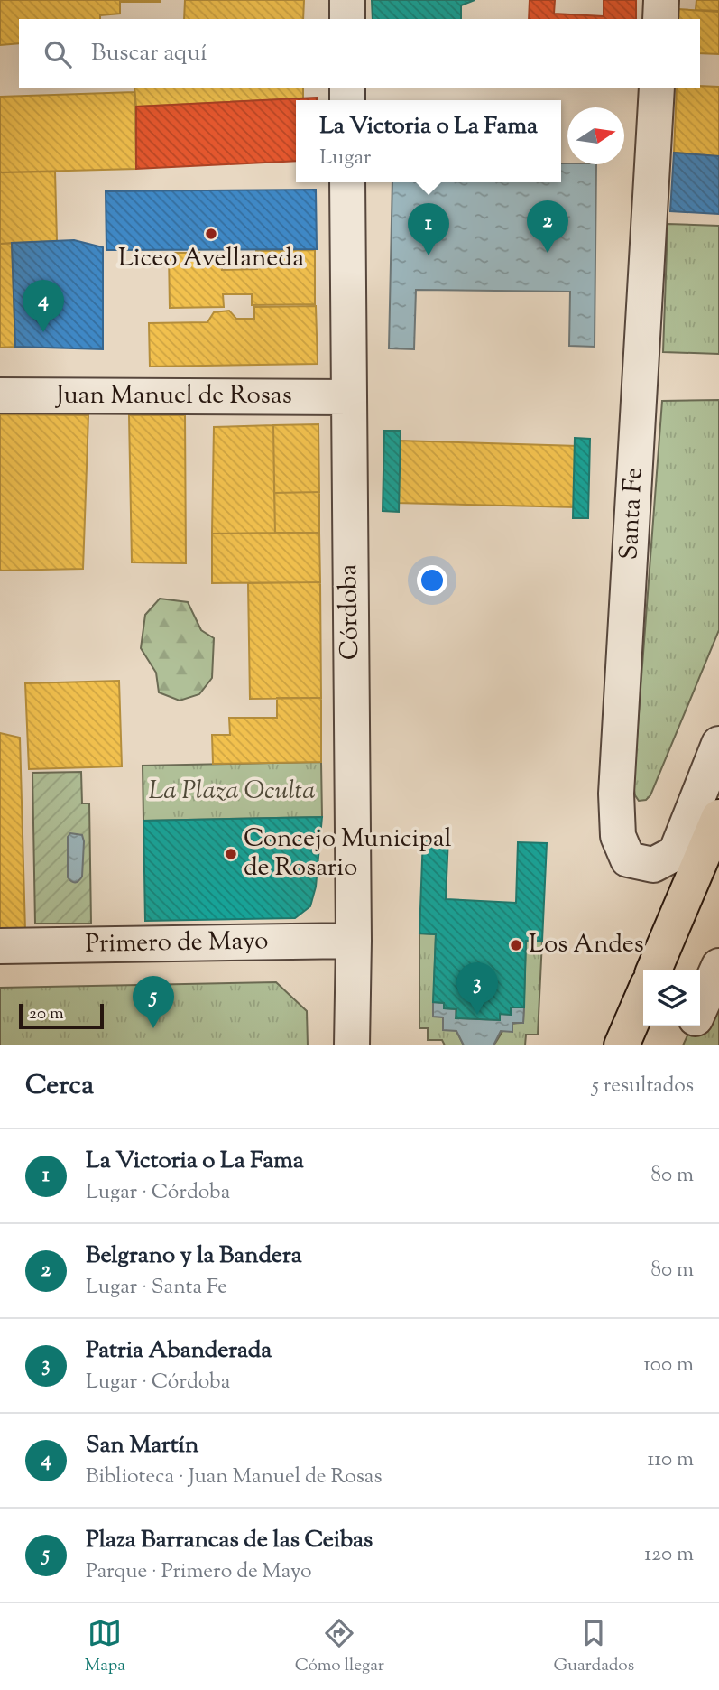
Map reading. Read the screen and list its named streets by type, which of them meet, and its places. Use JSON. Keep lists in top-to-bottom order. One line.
{"streets":{"street":["Juan Manuel de Rosas","Santa Fe","Córdoba","Primero de Mayo"]},"crossings":[["Juan Manuel de Rosas","Córdoba"],["Córdoba","Primero de Mayo"]],"parks":["La Plaza Oculta"],"places":["Liceo Avellaneda","Concejo Municipal de Rosario","Los Andes"],"scale_bar":"20 m","north":"right","page":{"search":"Buscar aquí","popup":["La Victoria o La Fama","Lugar"],"pins":["2","1","4","3","5"],"scale":"20 m","heading":["Cerca","5 resultados"],"list":[{"mark":"1","name":"La Victoria o La Fama","note":"Lugar · Córdoba","value":"80 m"},{"mark":"2","name":"Belgrano y la Bandera","note":"Lugar · Santa Fe","value":"80 m"},{"mark":"3","name":"Patria Abanderada","note":"Lugar · Córdoba","value":"100 m"},{"mark":"4","name":"San Martín","note":"Biblioteca · Juan Manuel de Rosas","value":"110 m"},{"mark":"5","name":"Plaza Barrancas de las Ceibas","note":"Parque · Primero de Mayo","value":"120 m"}],"nav":["Mapa","Cómo llegar","Guardados"]}}
